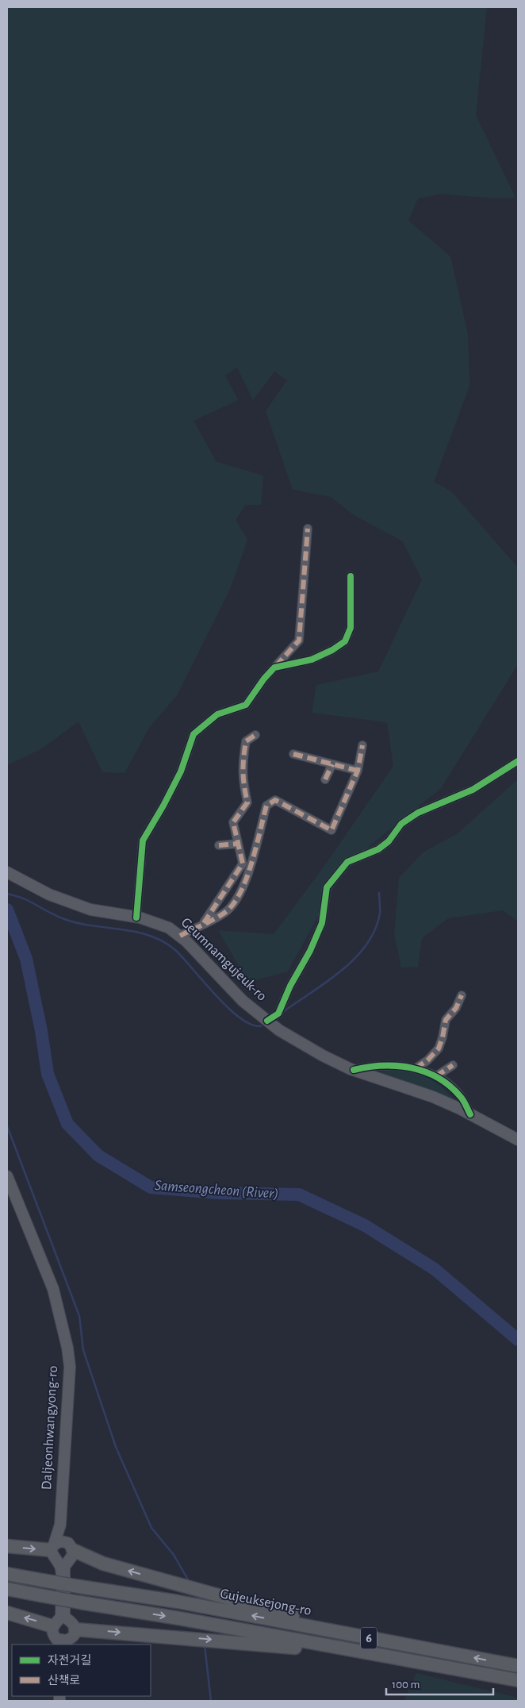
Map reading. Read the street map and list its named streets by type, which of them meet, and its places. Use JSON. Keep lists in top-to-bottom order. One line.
{"streets":{"highway":["Gujeuksejong-ro","6"],"main road":["Geumnamgujeuk-ro","Daljeonhwangyong-ro"]},"water":["Samseongcheon (River)"],"legend":["자전거길","산책로"],"scale_bar":"100 m"}
